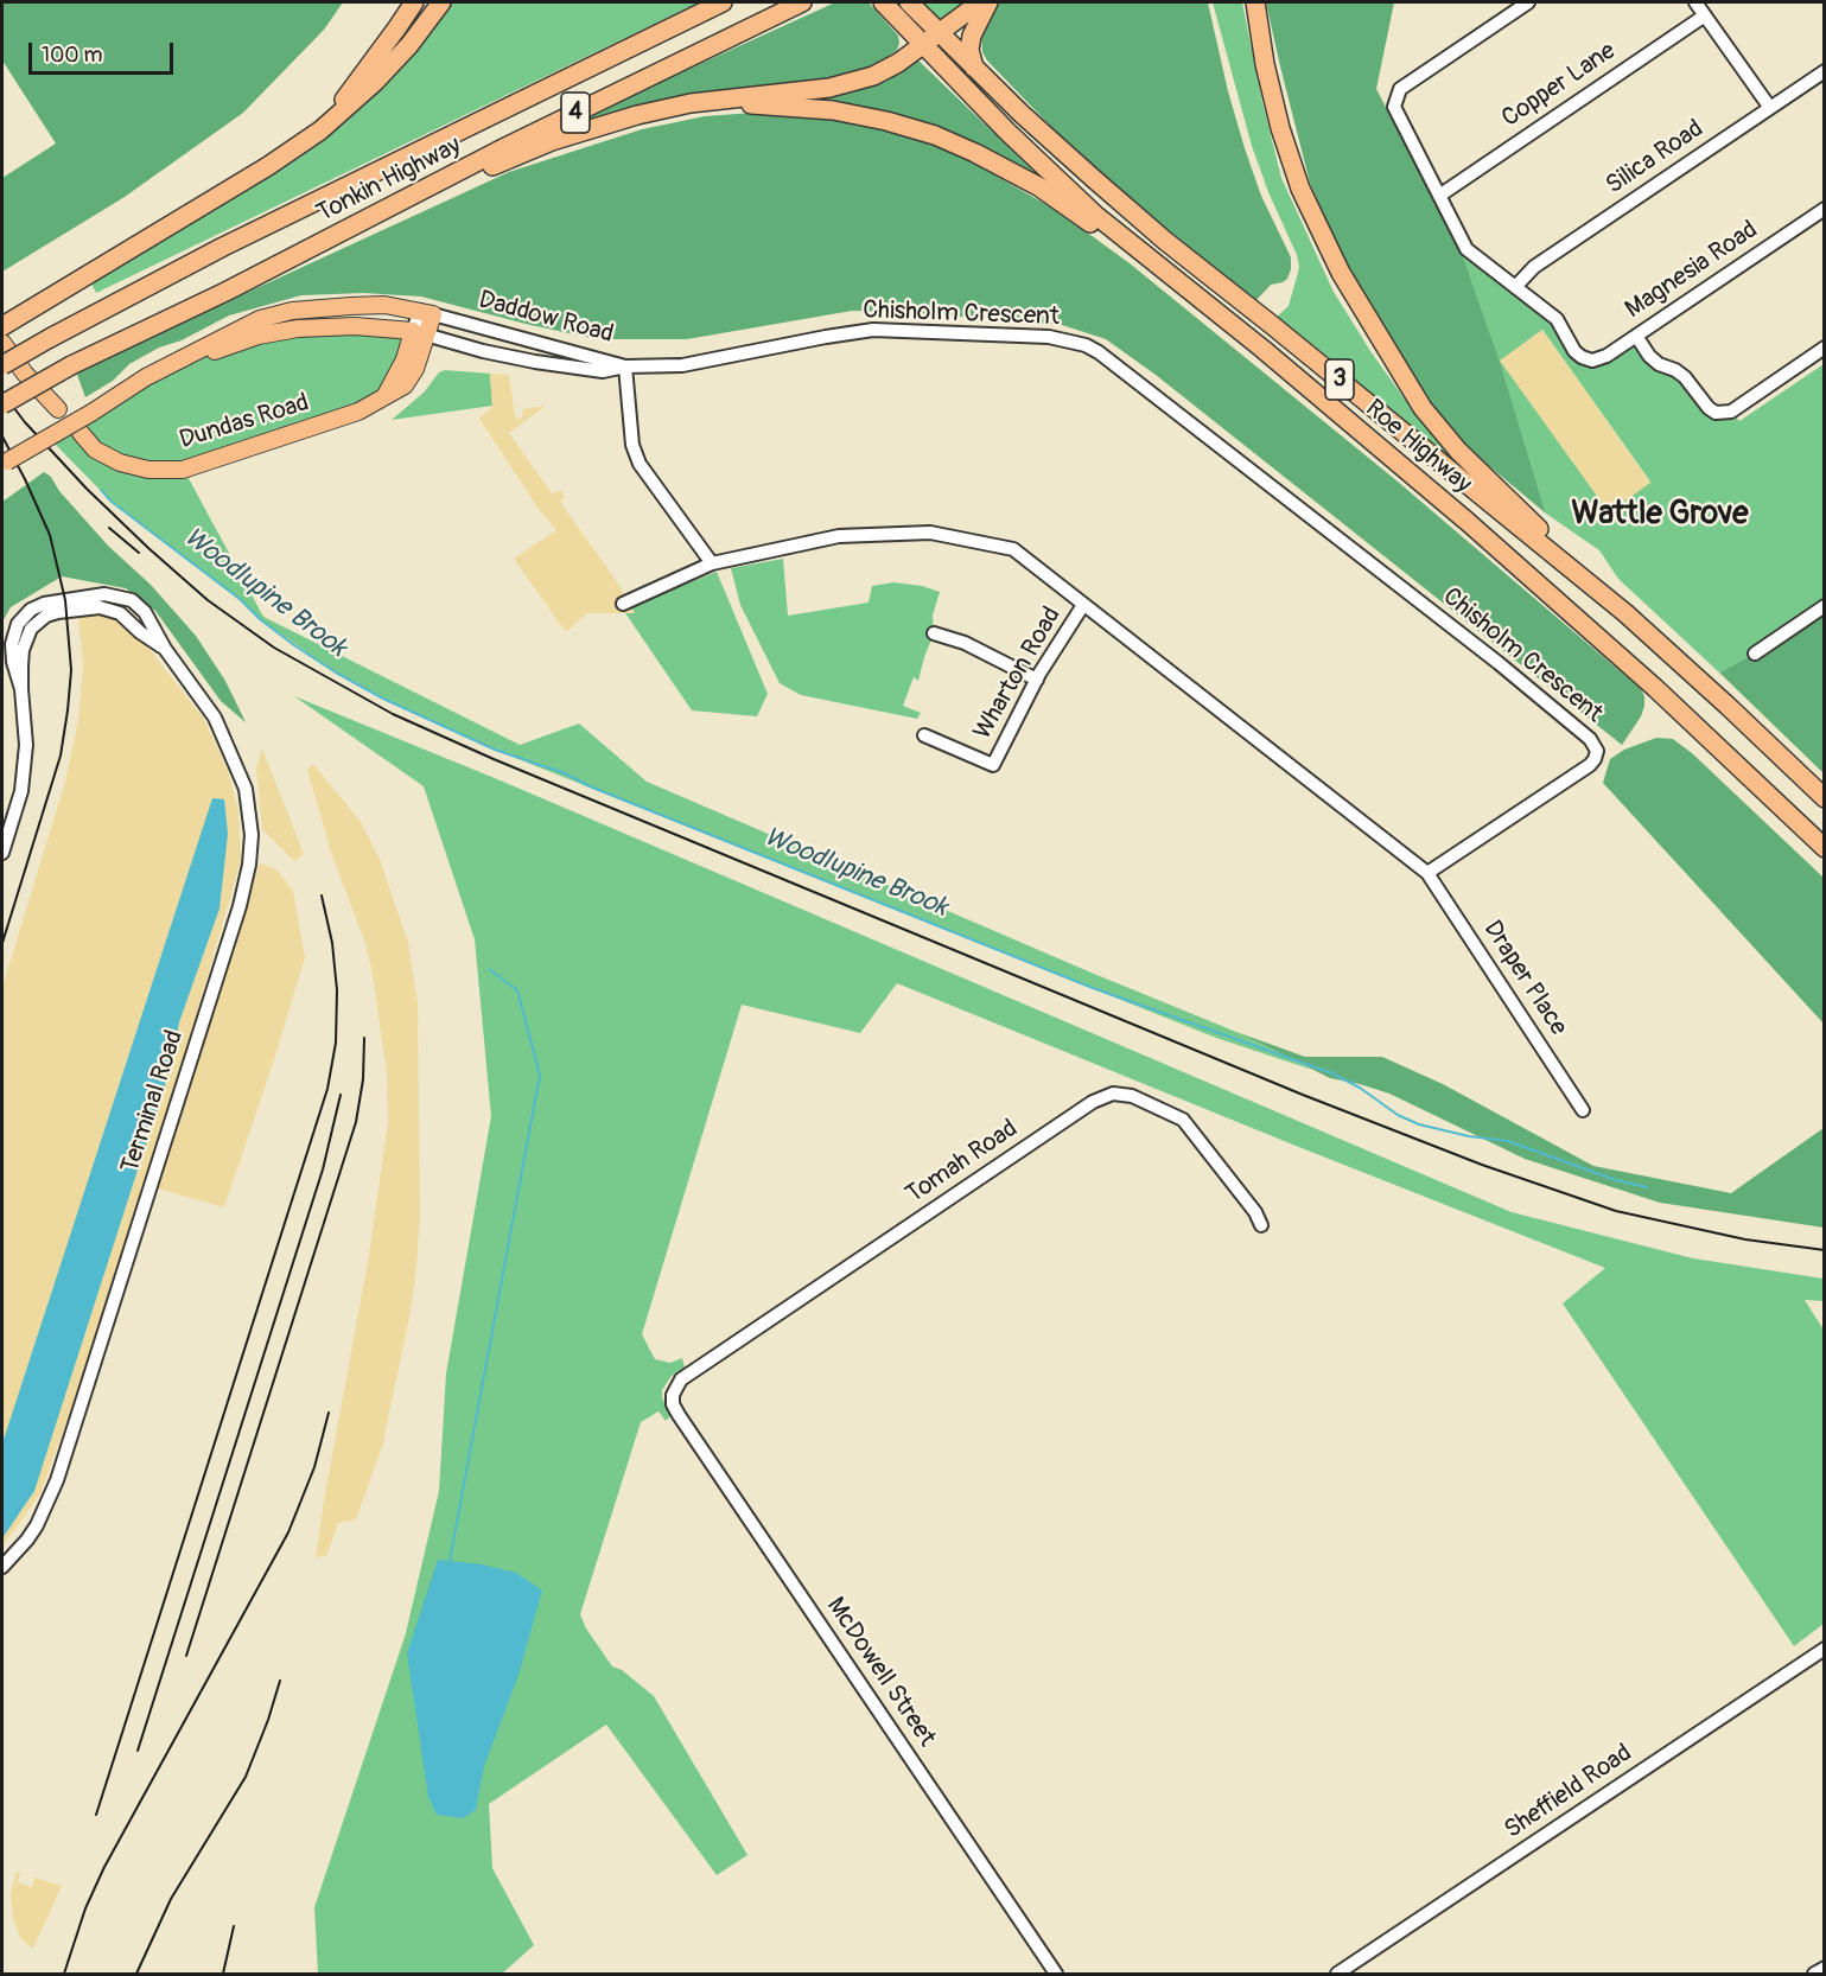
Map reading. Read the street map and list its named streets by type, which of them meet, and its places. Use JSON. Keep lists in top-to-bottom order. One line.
{"streets":{"highway":["4","Tonkin Highway","3","Roe Highway"],"main road":["Daddow Road","Dundas Road"],"street":["Copper Lane","Silica Road","Magnesia Road","Chisholm Crescent","Wharton Road","Draper Place","Terminal Road","Tomah Road","McDowell Street","Sheffield Road"]},"crossings":[["Silica Road","Magnesia Road"],["Chisholm Crescent","Daddow Road"],["Chisholm Crescent","Draper Place"],["Daddow Road","Dundas Road"],["Tomah Road","McDowell Street"]],"districts":["Wattle Grove"],"water":["Woodlupine Brook"],"scale_bar":"100 m"}
